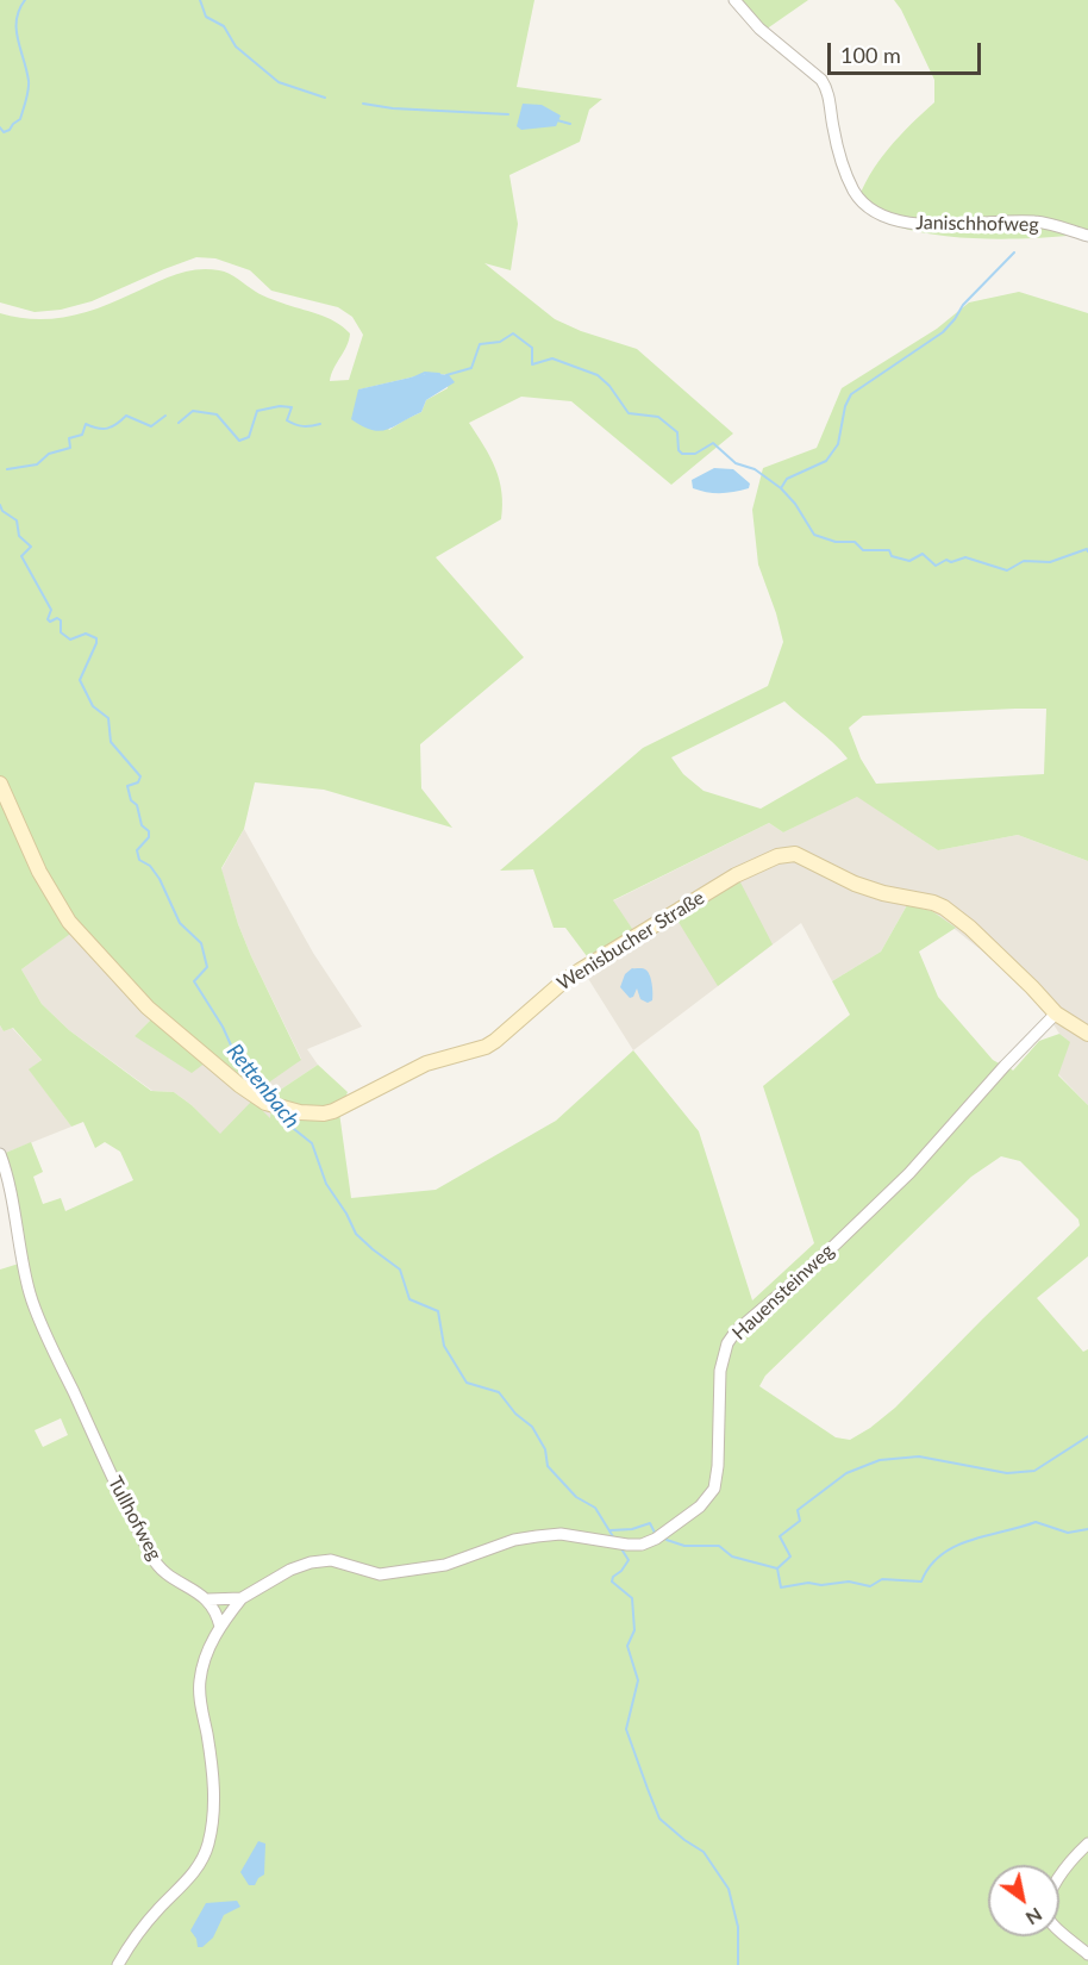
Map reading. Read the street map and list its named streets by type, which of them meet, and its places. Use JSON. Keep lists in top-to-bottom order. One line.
{"streets":{"street":["Janischhofweg","Wenisbucher Straße","Hauensteinweg","Tullhofweg"]},"crossings":[["Wenisbucher Straße","Hauensteinweg"],["Hauensteinweg","Tullhofweg"]],"water":["Rettenbach"],"scale_bar":"100 m","north":"bottom right"}
